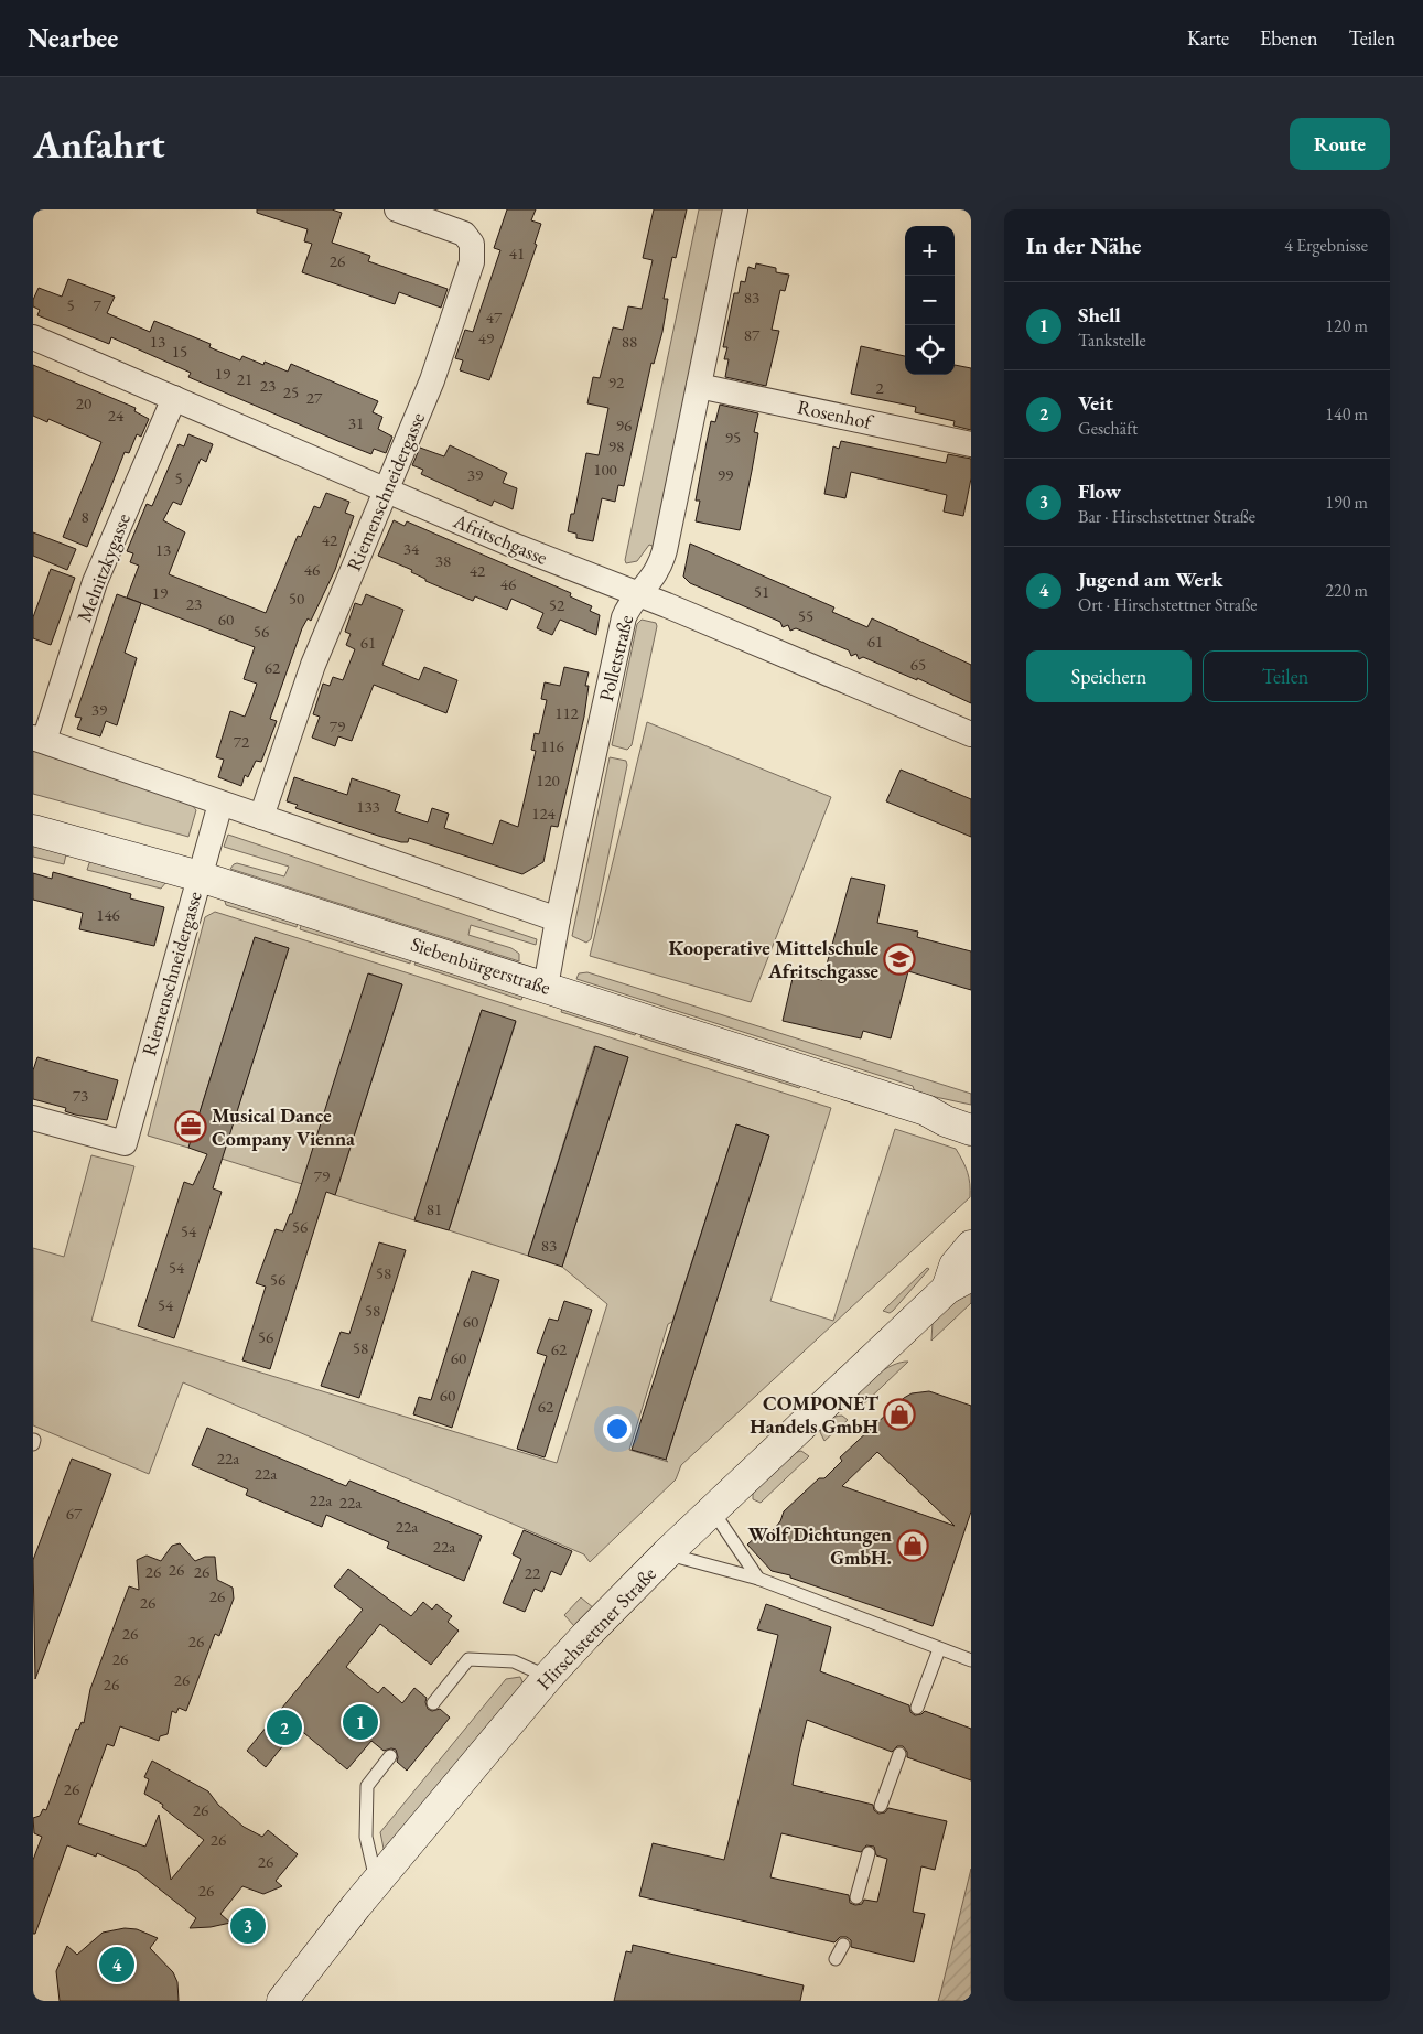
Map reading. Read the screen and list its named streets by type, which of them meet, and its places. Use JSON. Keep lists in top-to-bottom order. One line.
{"streets":{"street":["Rosenhof","Riemenschneidergasse","Afritschgasse","Melnitzkygasse","Polletstraße","Siebenbürgerstraße","Hirschstettner Straße"]},"crossings":[["Rosenhof","Polletstraße"],["Riemenschneidergasse","Afritschgasse"],["Riemenschneidergasse","Siebenbürgerstraße"],["Afritschgasse","Melnitzkygasse"],["Afritschgasse","Polletstraße"],["Polletstraße","Siebenbürgerstraße"]],"places":{"school or university":["Kooperative Mittelschule Afritschgasse"],"office":["Musical Dance Company Vienna"],"shop":["COMPONET Handels GmbH","Wolf Dichtungen GmbH."]},"house_numbers":["41","26","83","5","7","47","87","49","13","88","15","19","21","92","23","2","25","27","20","24","31","96","95","98","100","39","99","5","8","42","34","13","38","46","42","46","51","19","50","23","52","55","60","56","61","61","65","62","39","112","79","72","116","120","133","124","146","73","79","81","56","54","83","54","58","56","54","58","60","56","58","62","60","60","62","22a","22a","22a","22a","67","22a","22a","26","26","26","22","26","26","26","26","26","26","26","26","26","26","26","26"],"page":{"header":"Nearbee","nav":["Karte","Ebenen","Teilen"],"buttons":["Route",["Speichern","Teilen"]],"title":"Anfahrt","heading":["In der Nähe","4 Ergebnisse"],"map_buttons":["+","−"],"list":[{"mark":"1","name":"Shell","note":"Tankstelle","value":"120 m"},{"mark":"2","name":"Veit","note":"Geschäft","value":"140 m"},{"mark":"3","name":"Flow","note":"Bar · Hirschstettner Straße","value":"190 m"},{"mark":"4","name":"Jugend am Werk","note":"Ort · Hirschstettner Straße","value":"220 m"}],"pins":["1","2","3","4"]}}
